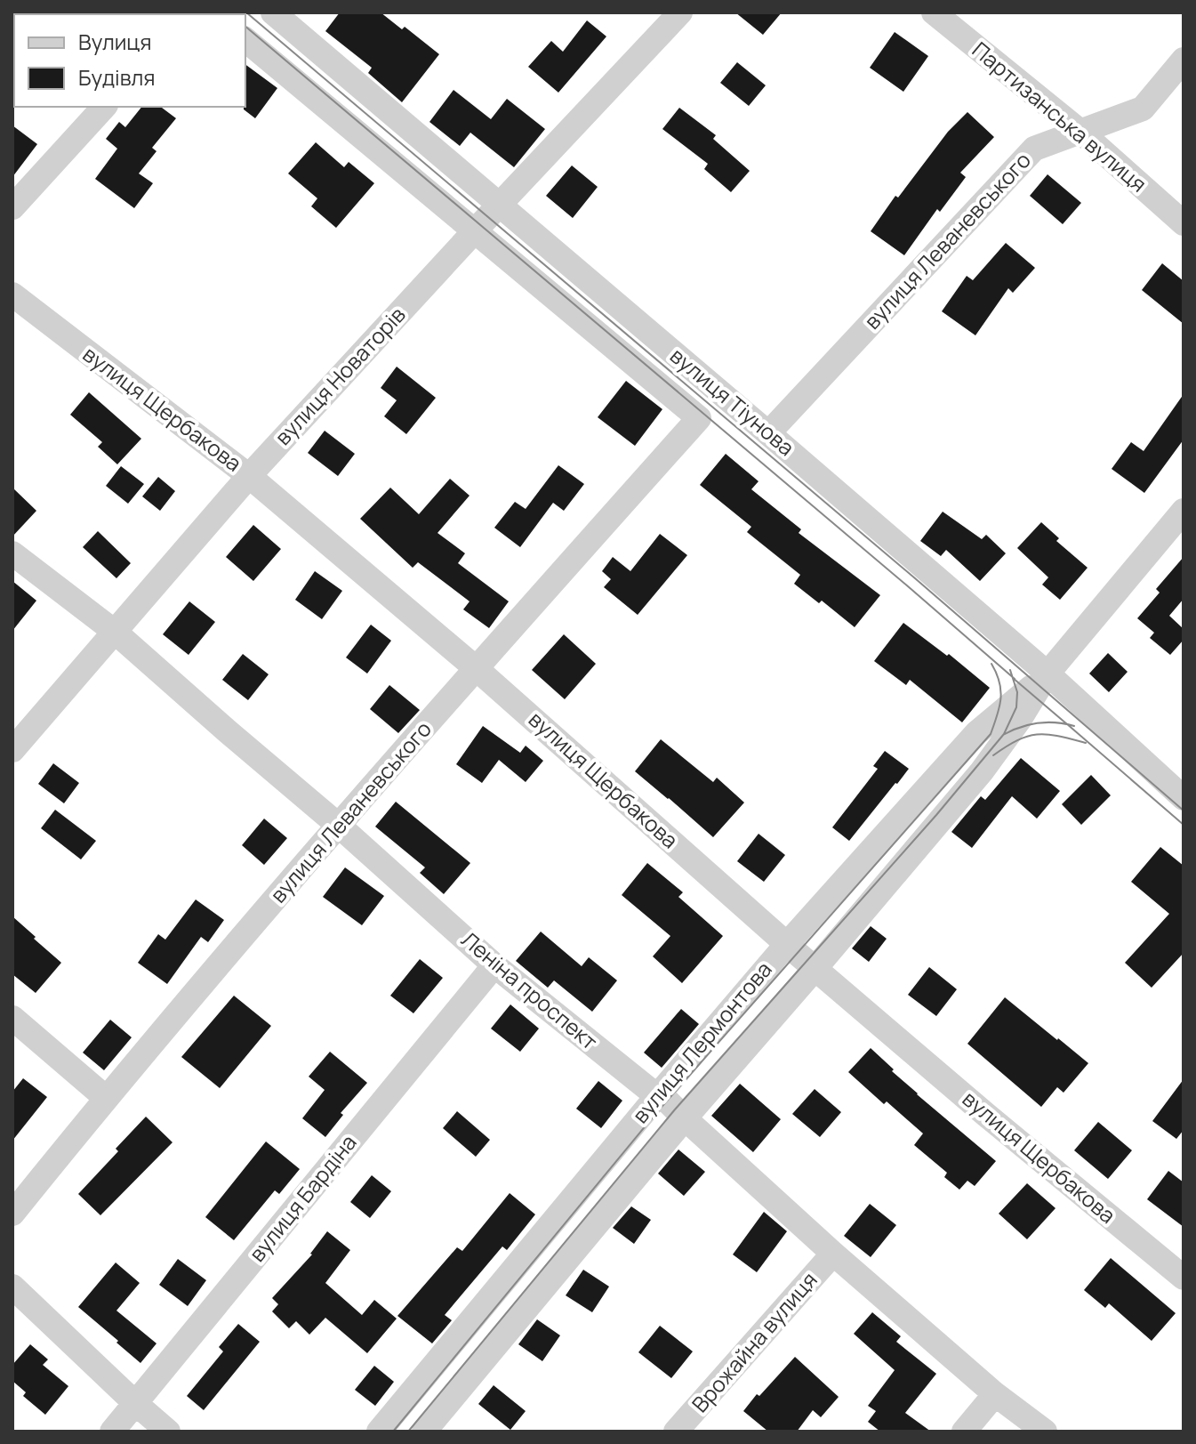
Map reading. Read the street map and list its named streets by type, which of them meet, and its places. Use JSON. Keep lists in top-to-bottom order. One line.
{"streets":{"street":["Партизанська вулиця","вулиця Леваневського","вулиця Новаторів","вулиця Тіунова","вулиця Щербакова","Леніна проспект","вулиця Лермонтова","вулиця Бардіна","Врожайна вулиця"]},"crossings":[["Партизанська вулиця","вулиця Леваневського"],["вулиця Леваневського","вулиця Новаторів"],["вулиця Леваневського","вулиця Тіунова"],["вулиця Леваневського","вулиця Щербакова"],["вулиця Леваневського","Леніна проспект"],["вулиця Новаторів","вулиця Тіунова"],["вулиця Новаторів","вулиця Щербакова"],["вулиця Новаторів","Леніна проспект"],["вулиця Тіунова","вулиця Лермонтова"],["вулиця Щербакова","вулиця Лермонтова"],["Леніна проспект","вулиця Лермонтова"],["Леніна проспект","вулиця Бардіна"],["Леніна проспект","Врожайна вулиця"]],"legend":["Вулиця","Будівля"]}
